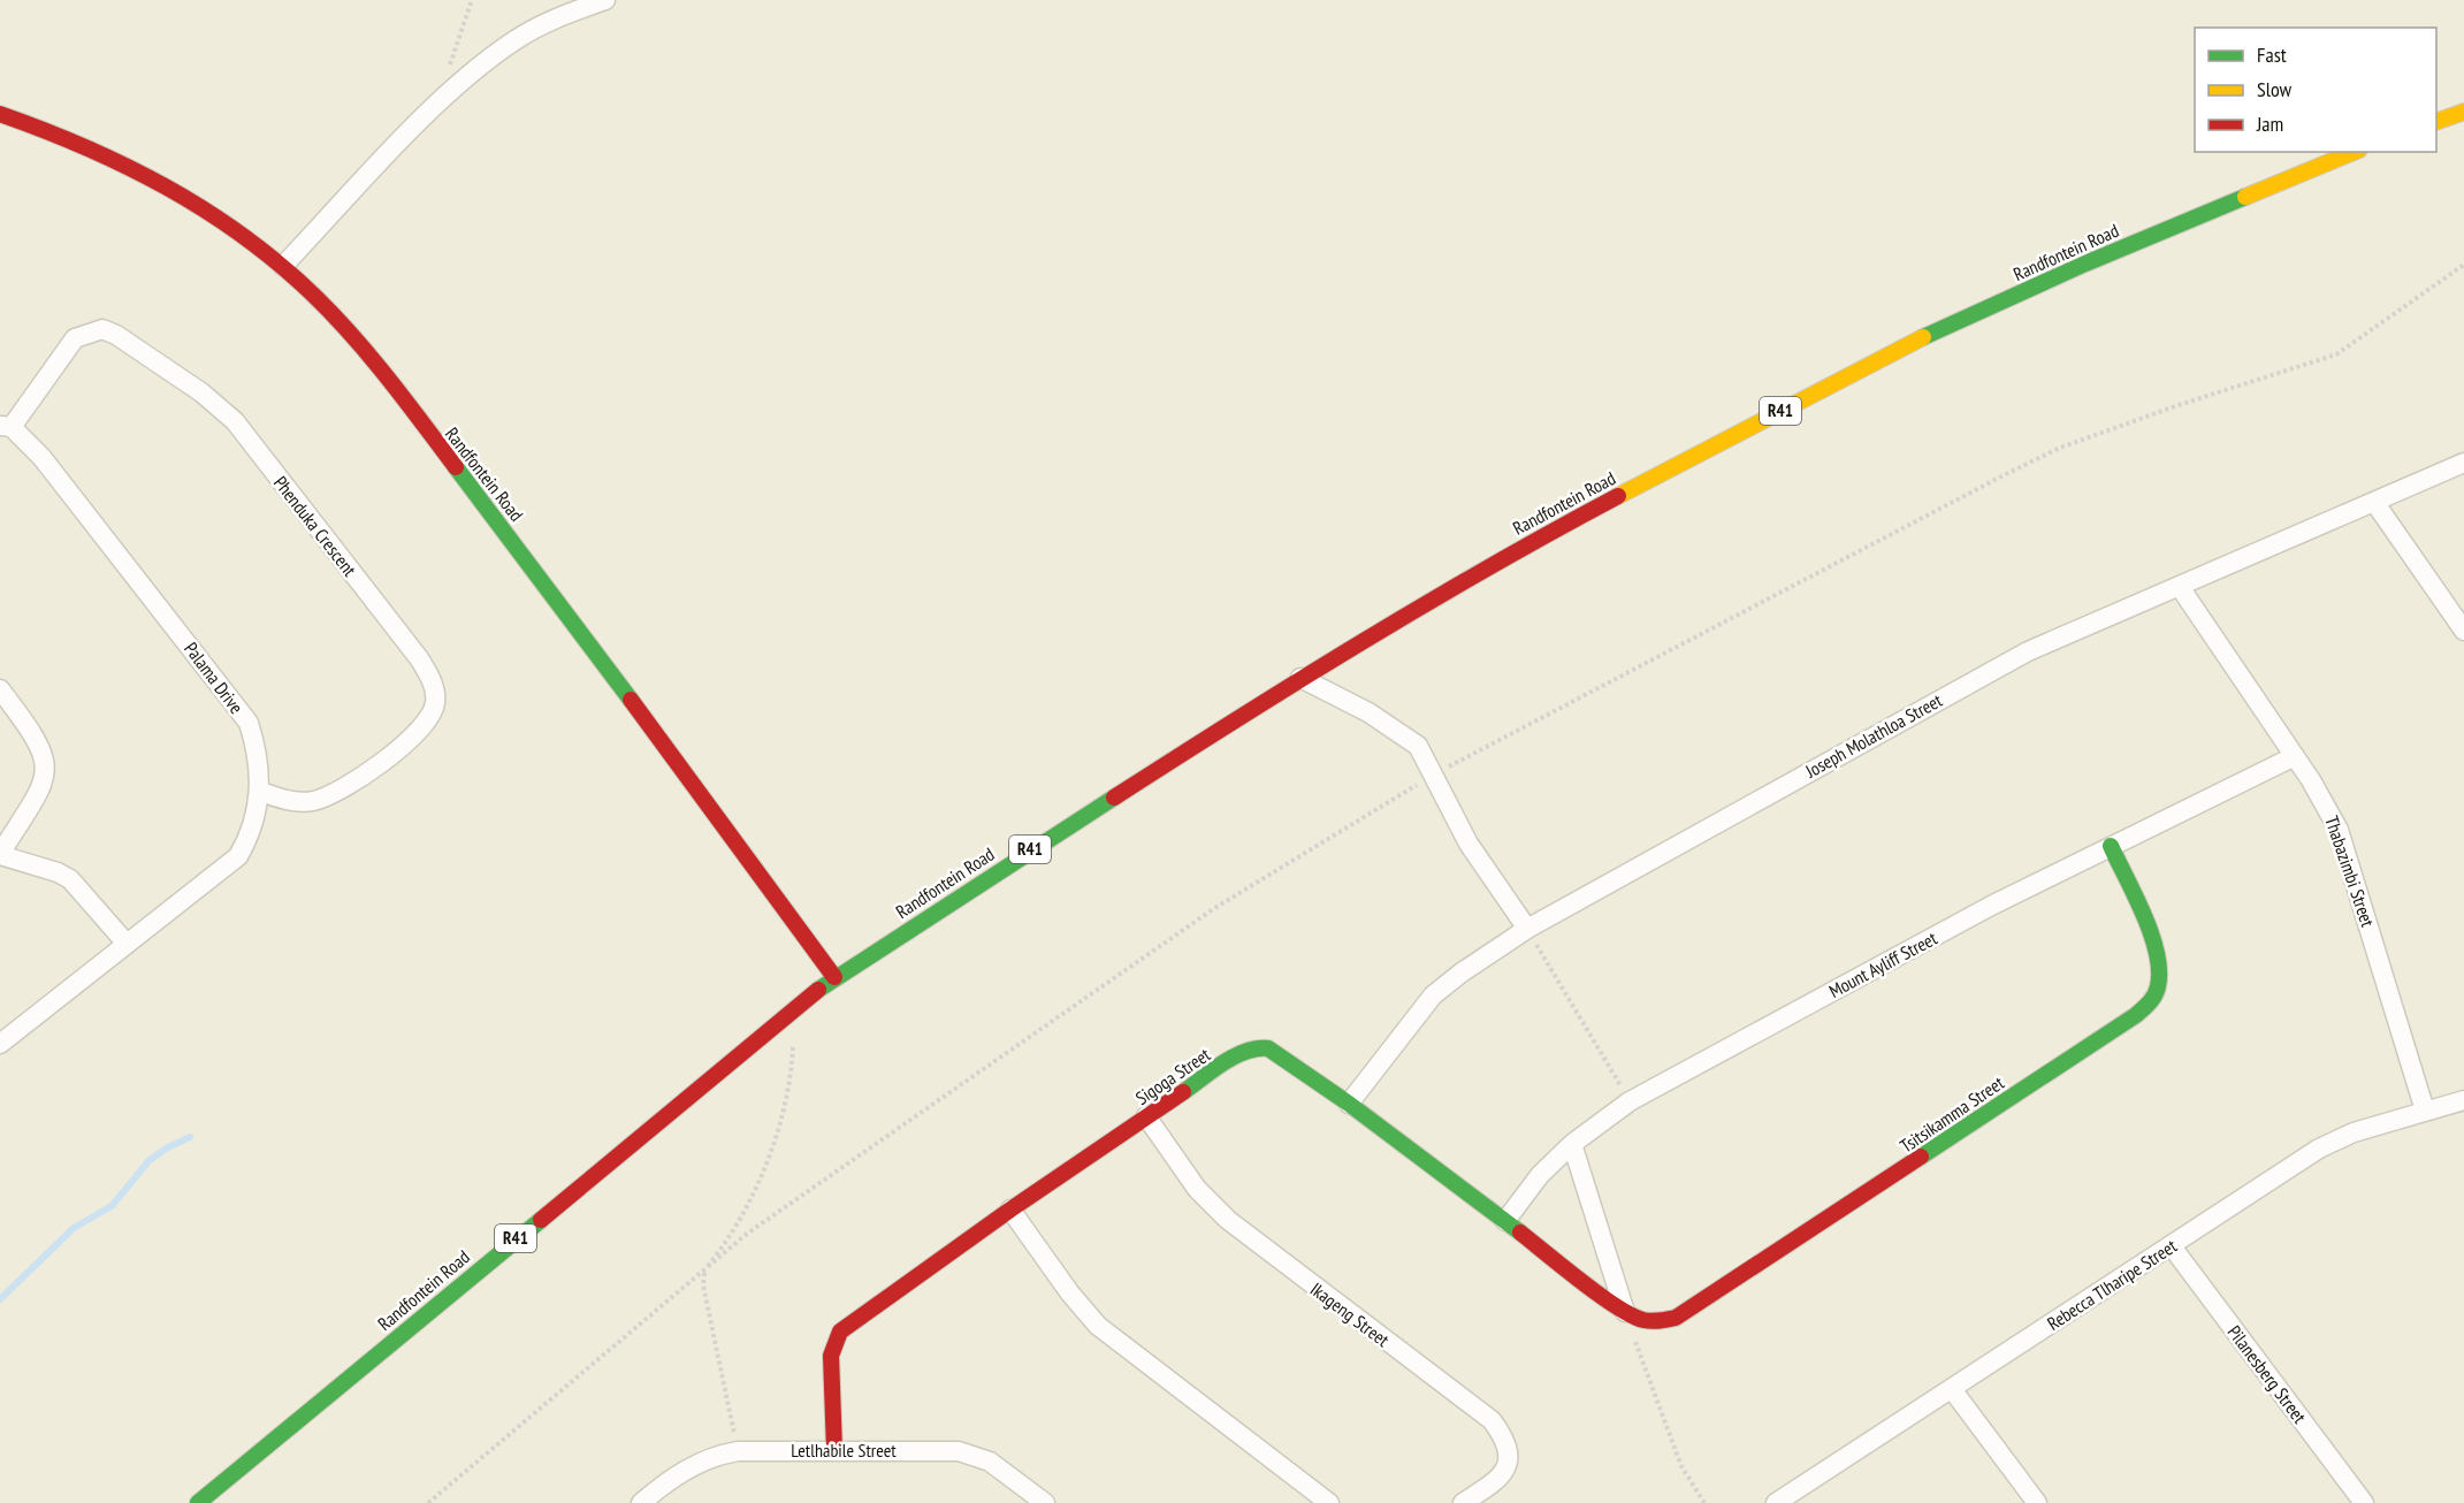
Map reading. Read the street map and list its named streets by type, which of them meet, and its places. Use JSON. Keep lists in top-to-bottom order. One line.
{"streets":{"street":["Randfontein Road","R41","Phenduka Crescent","Palama Drive","Joseph Molathloa Street","Thabazimbi Street","Mount Ayliff Street","Sigoga Street","Tsitsikamma Street","Rebecca Tlharipe Street","Ikageng Street","Pilanesberg Street","Letlhabile Street"]},"crossings":[["Phenduka Crescent","Palama Drive"],["Joseph Molathloa Street","Thabazimbi Street"],["Joseph Molathloa Street","Sigoga Street"],["Thabazimbi Street","Mount Ayliff Street"],["Thabazimbi Street","Rebecca Tlharipe Street"],["Mount Ayliff Street","Sigoga Street"],["Mount Ayliff Street","Tsitsikamma Street"],["Sigoga Street","Tsitsikamma Street"],["Sigoga Street","Ikageng Street"],["Sigoga Street","Letlhabile Street"],["Rebecca Tlharipe Street","Pilanesberg Street"]],"legend":["Fast","Slow","Jam"]}
